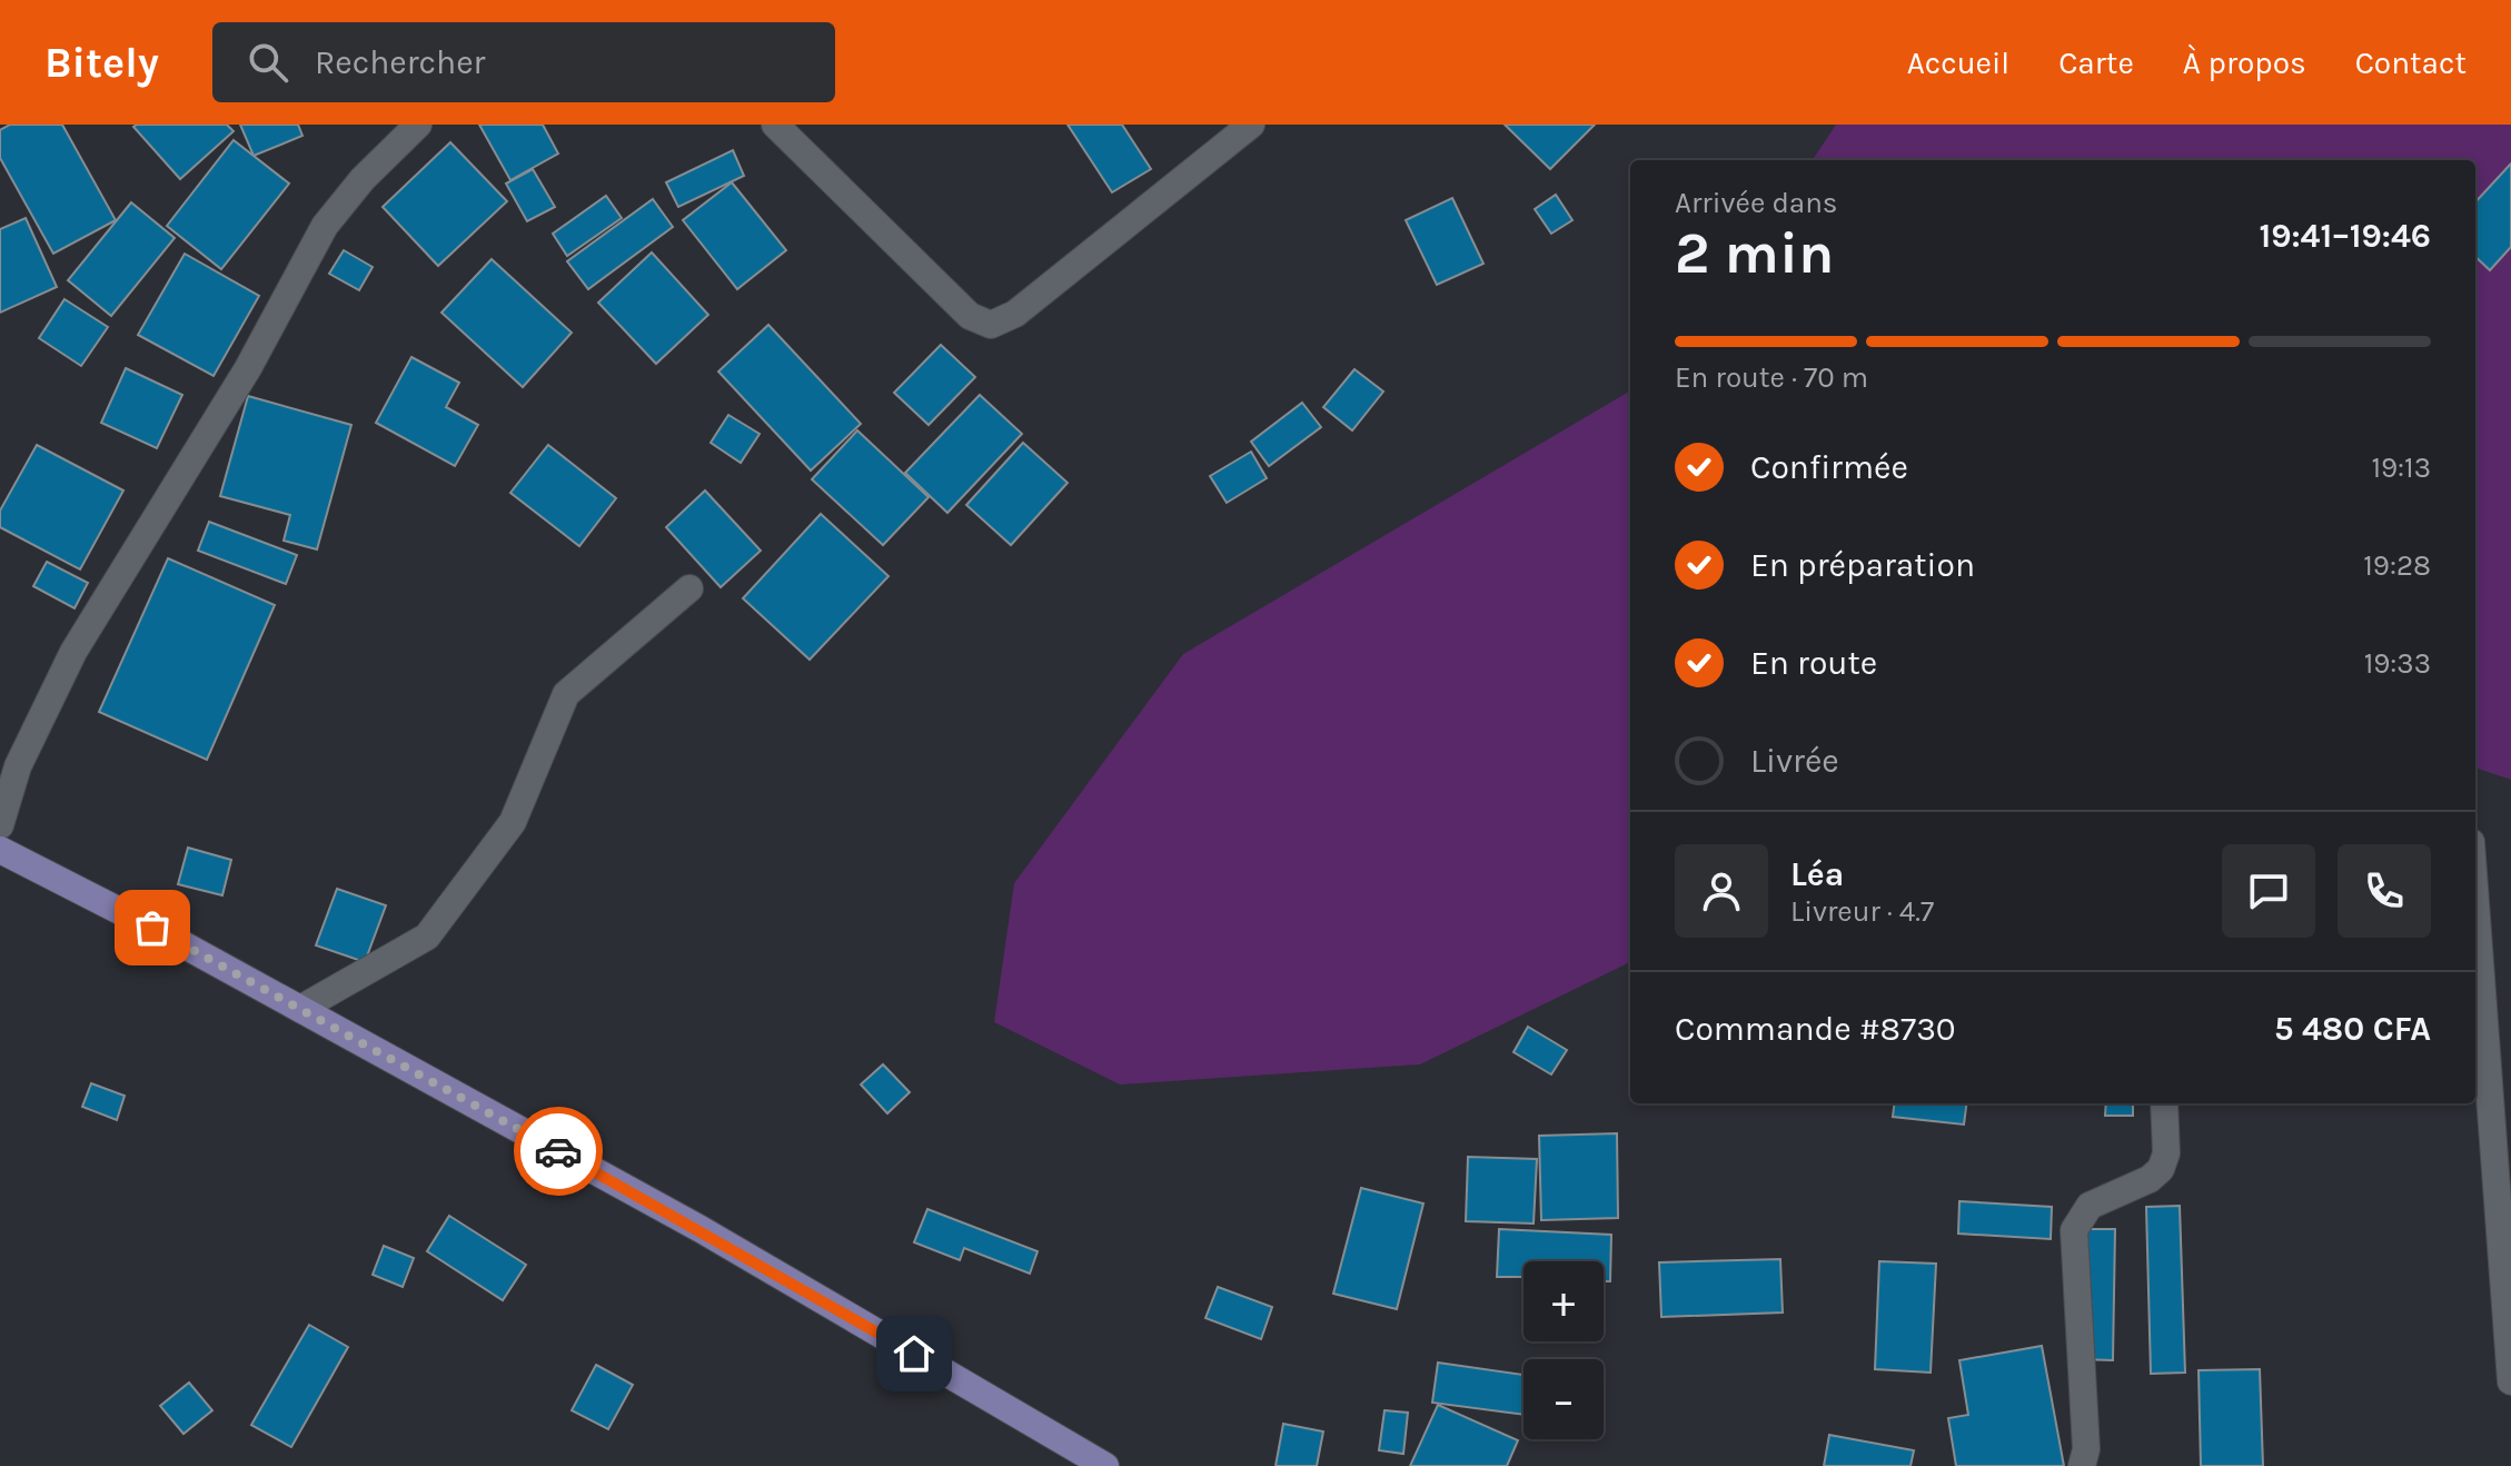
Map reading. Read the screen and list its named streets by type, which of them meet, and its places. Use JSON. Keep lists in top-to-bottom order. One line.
{"page":{"header":"Bitely","search":"Rechercher","nav":["Accueil","Carte","À propos","Contact"],"heading":["2 min","Arrivée dans","19:41–19:46"],"panel":["Léa","Livreur · 4.7","Commande #8730","5 480 CFA"],"bar":"En route · 70 m","list":[["Confirmée","19:13"],["En préparation","19:28"],["En route","19:33"],"Livrée"],"map_buttons":["+","−"]}}
